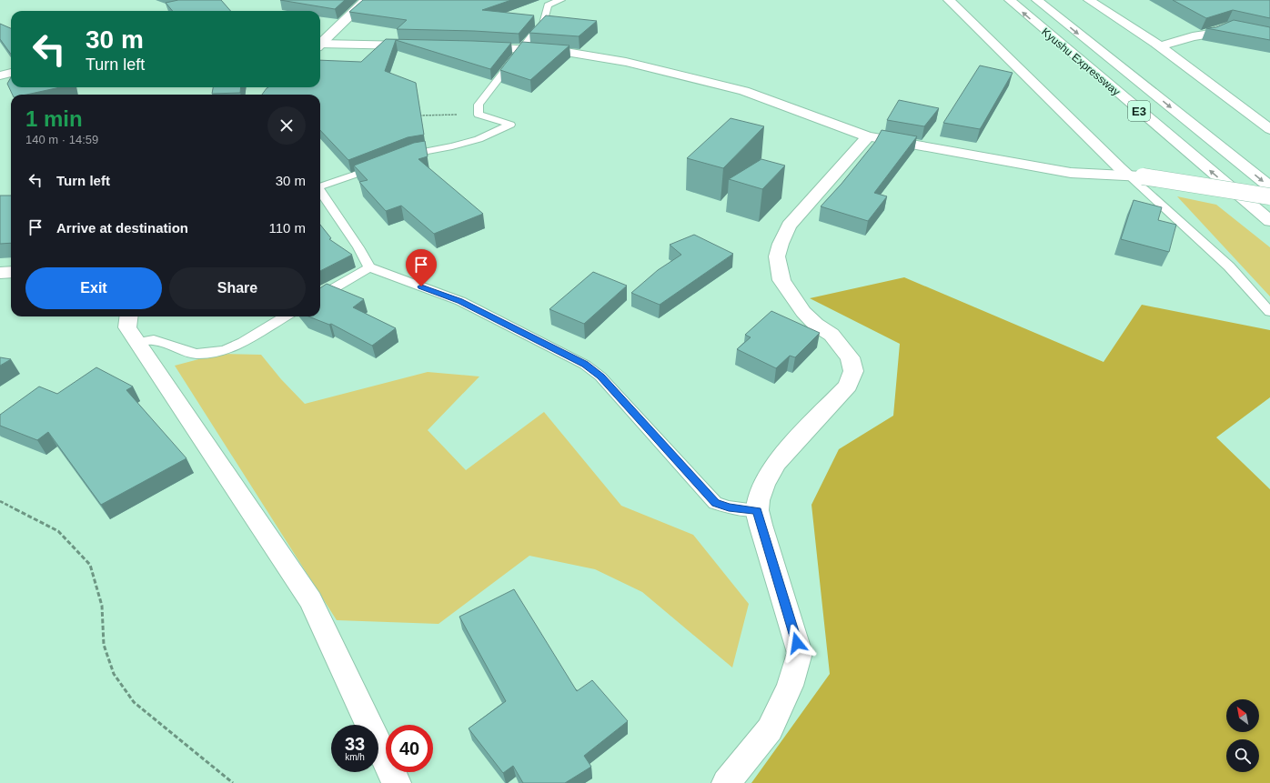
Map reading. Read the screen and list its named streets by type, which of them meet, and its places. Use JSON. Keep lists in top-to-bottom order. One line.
{"streets":{"main road":["Kyushu Expressway","E3"]},"north":"top left","page":{"turn":["30 m","Turn left"],"heading":["1 min","140 m · 14:59"],"list":[{"name":"Turn left","value":"30 m"},{"name":"Arrive at destination","value":"110 m"}],"buttons":["Exit","Share"],"speed":"33 km/h","limit":"40"}}
